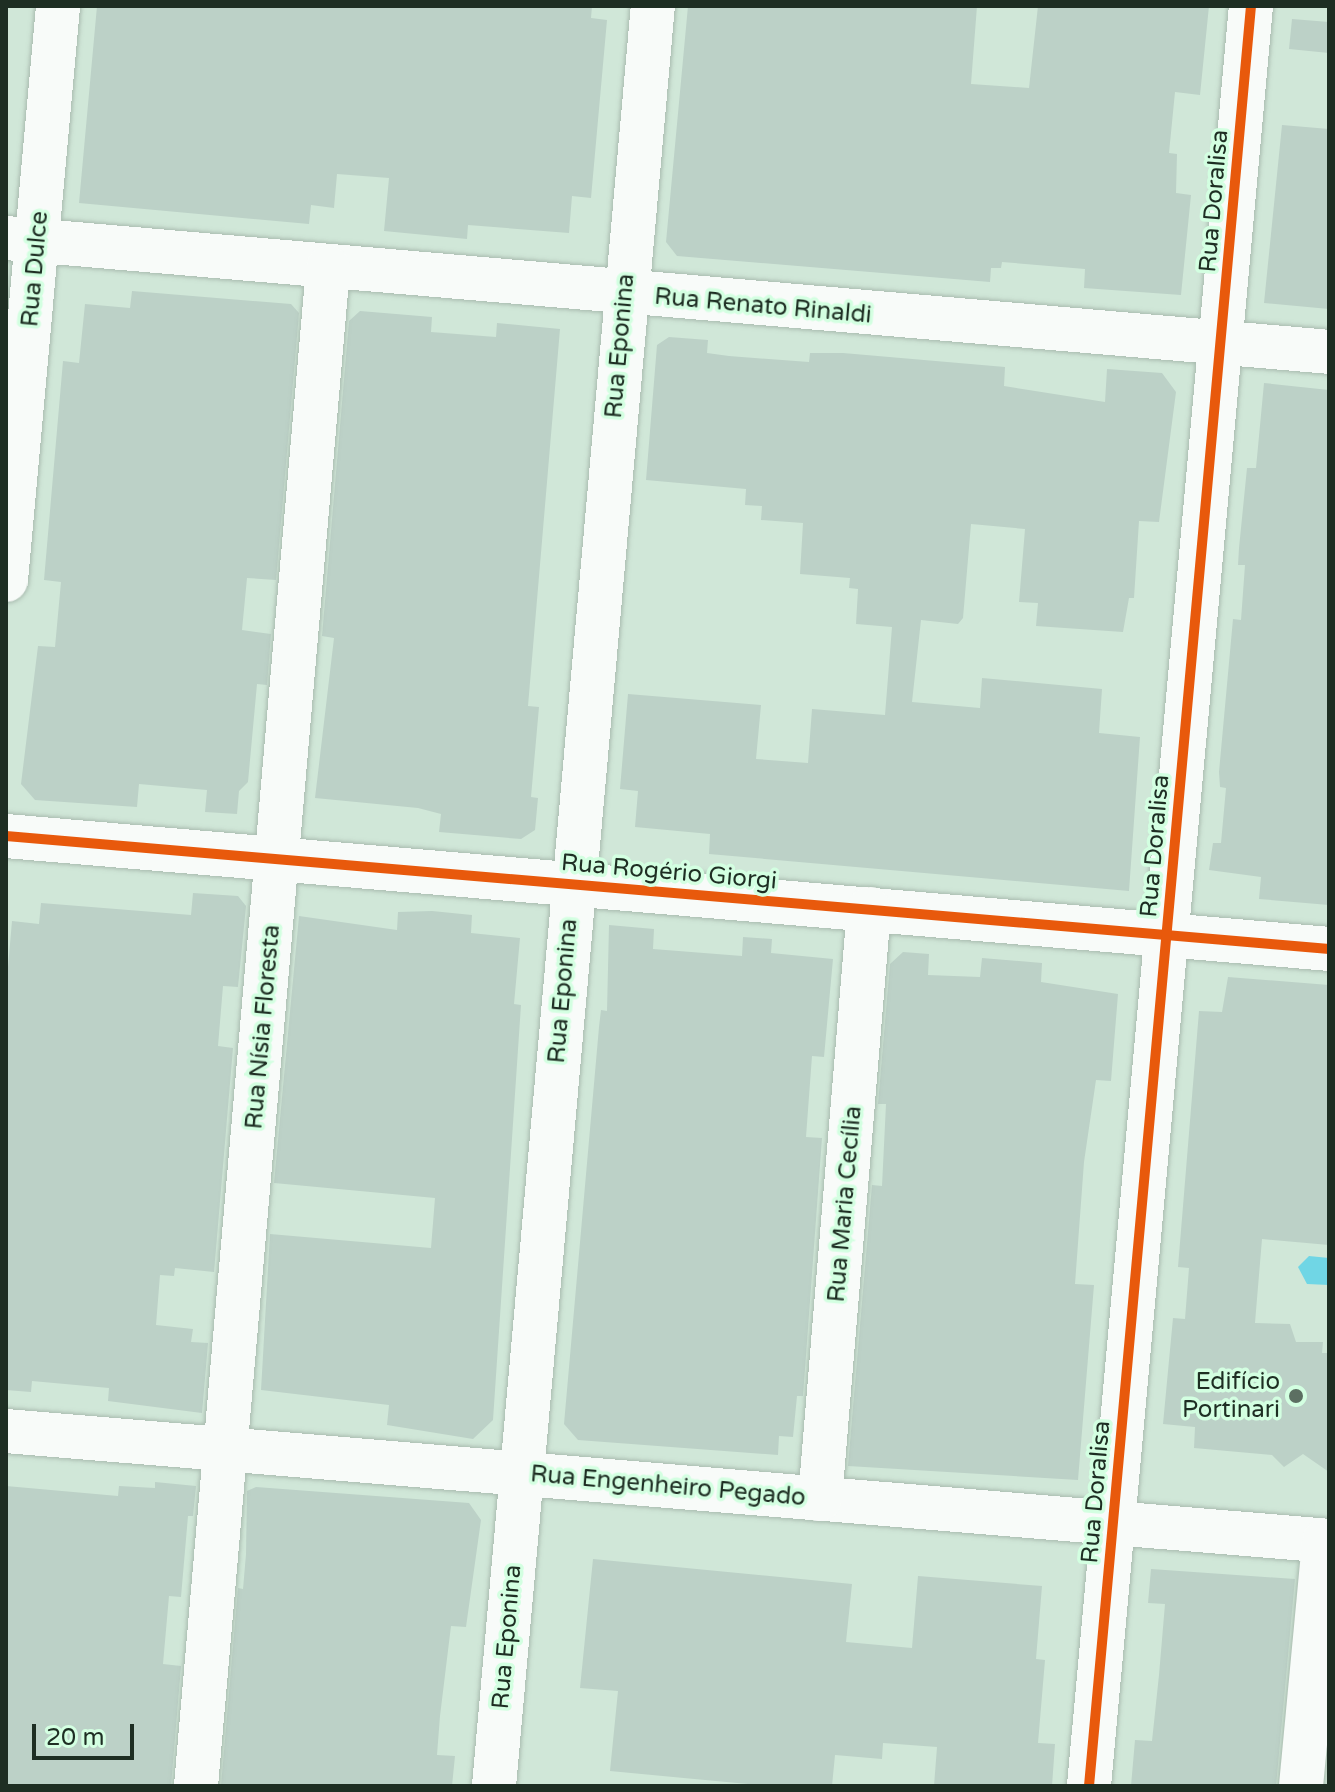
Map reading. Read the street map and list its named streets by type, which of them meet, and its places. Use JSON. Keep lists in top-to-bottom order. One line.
{"streets":{"street":["Rua Doralisa","Rua Dulce","Rua Renato Rinaldi","Rua Eponina","Rua Rogério Giorgi","Rua Nísia Floresta","Rua Maria Cecília","Rua Engenheiro Pegado"]},"crossings":[["Rua Doralisa","Rua Renato Rinaldi"],["Rua Doralisa","Rua Rogério Giorgi"],["Rua Doralisa","Rua Engenheiro Pegado"],["Rua Dulce","Rua Renato Rinaldi"],["Rua Renato Rinaldi","Rua Eponina"],["Rua Renato Rinaldi","Rua Nísia Floresta"],["Rua Eponina","Rua Rogério Giorgi"],["Rua Eponina","Rua Engenheiro Pegado"],["Rua Rogério Giorgi","Rua Nísia Floresta"],["Rua Rogério Giorgi","Rua Maria Cecília"],["Rua Nísia Floresta","Rua Engenheiro Pegado"],["Rua Maria Cecília","Rua Engenheiro Pegado"]],"places":["Edifício Portinari"],"scale_bar":"20 m"}
